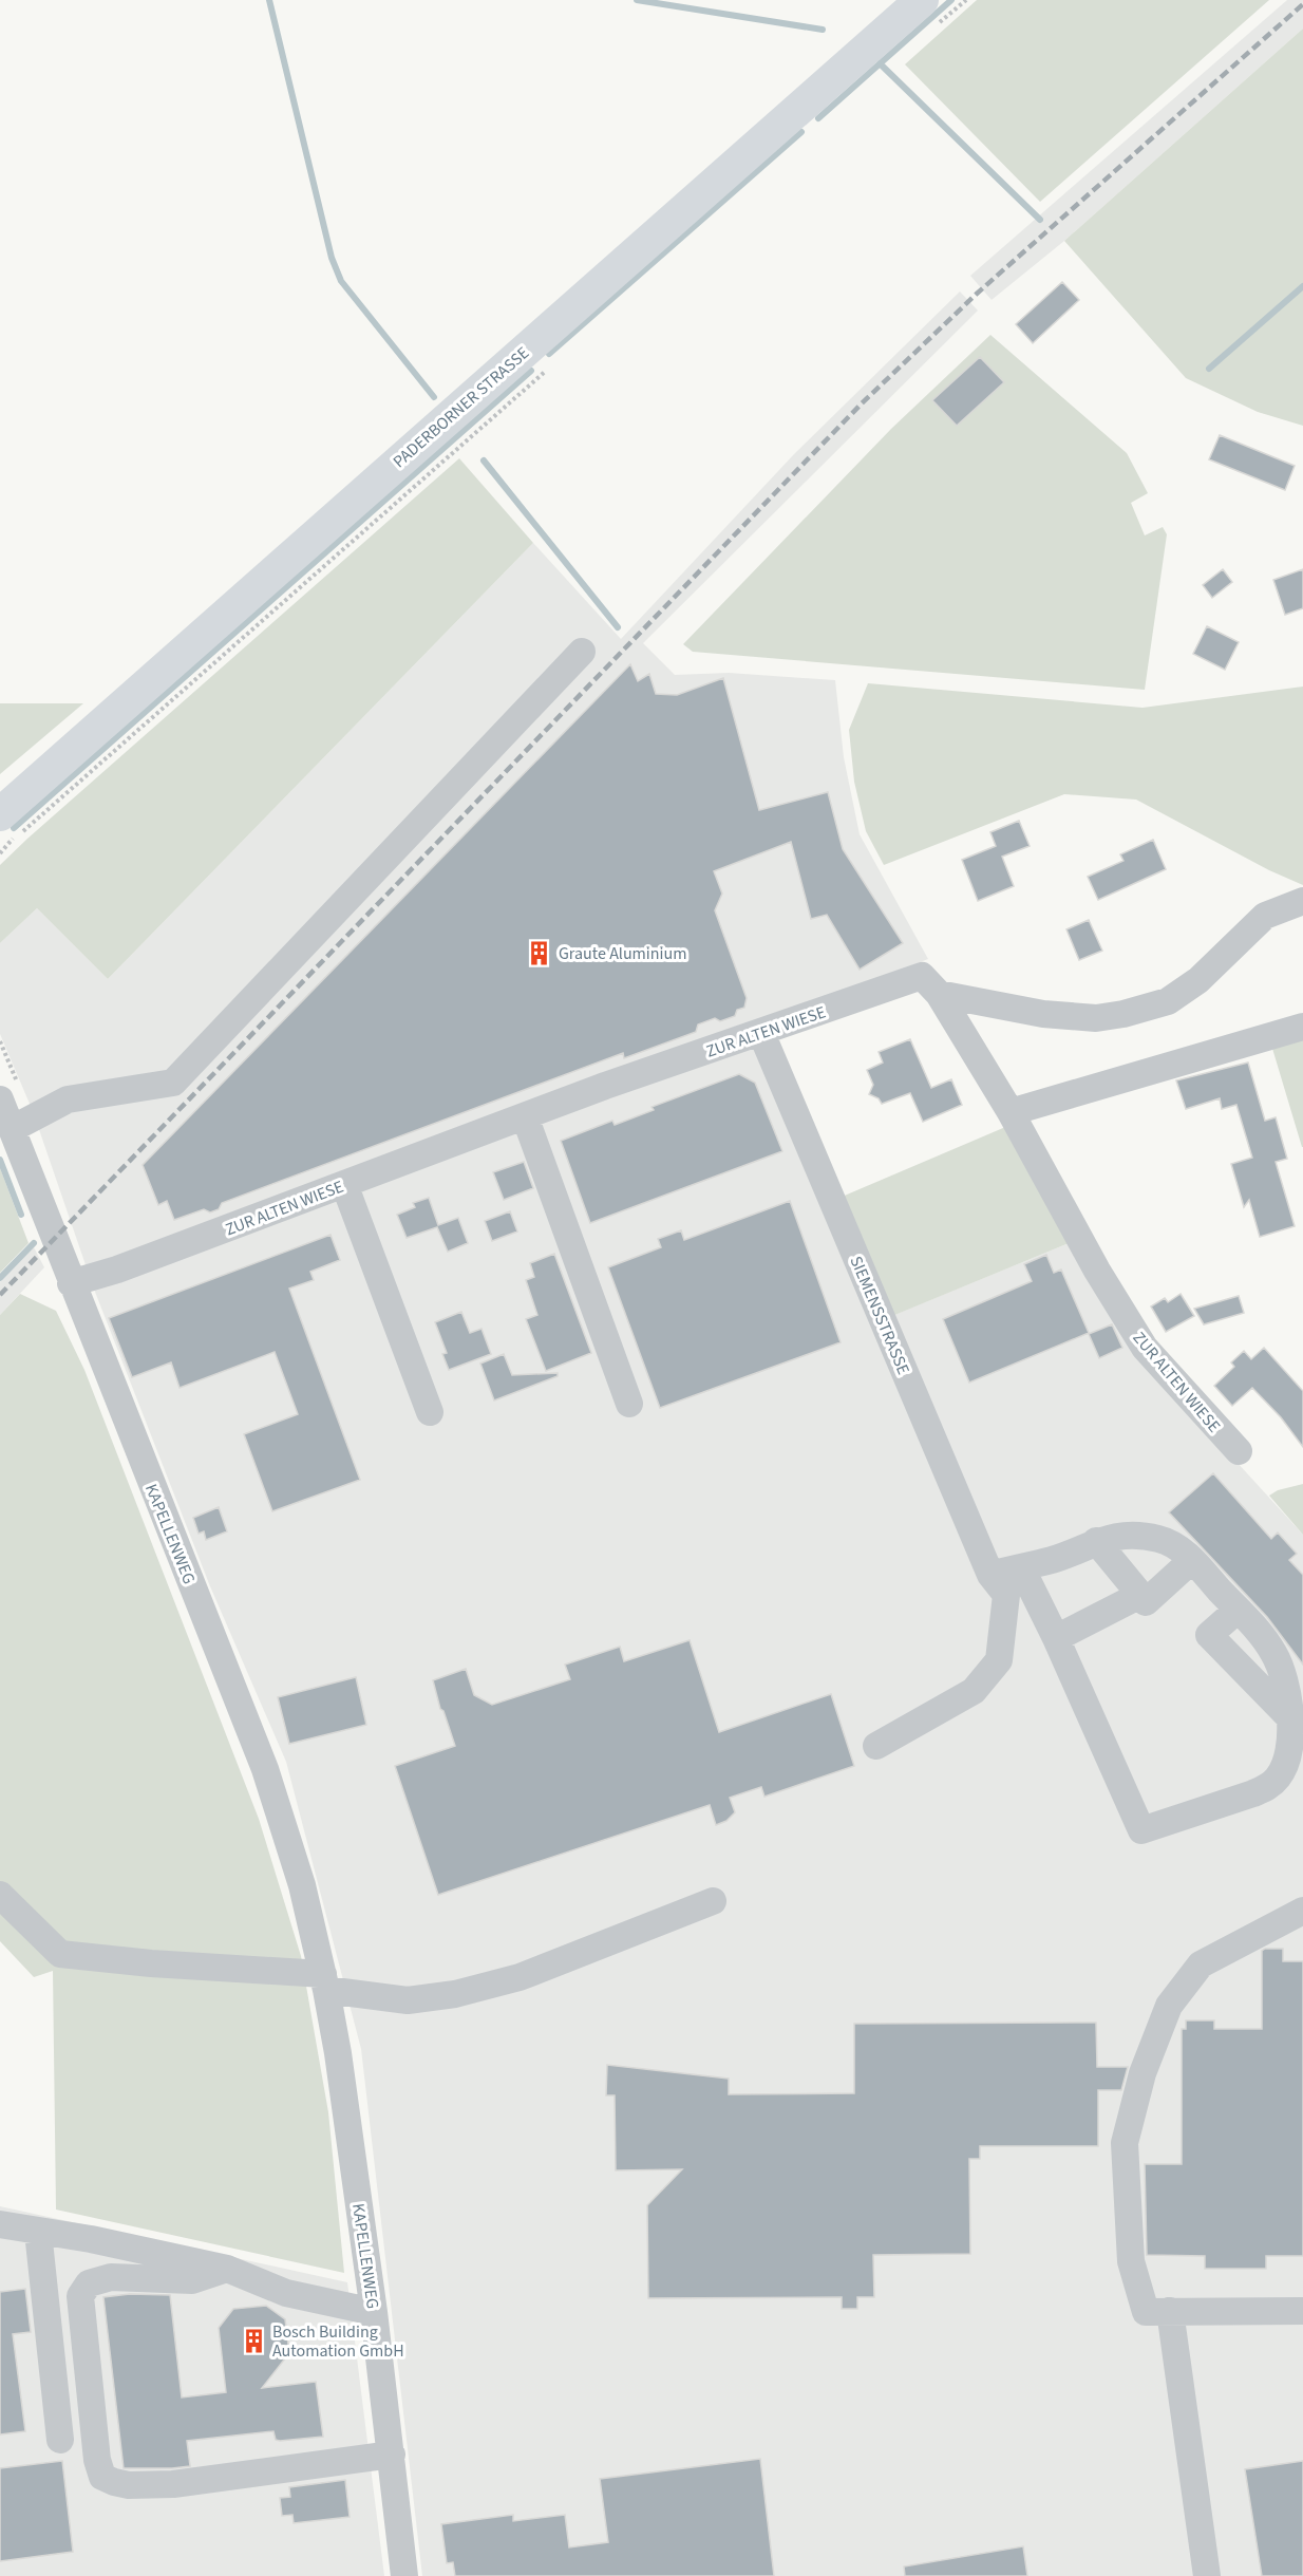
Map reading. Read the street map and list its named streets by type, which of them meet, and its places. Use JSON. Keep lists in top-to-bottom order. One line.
{"streets":{"main road":["PADERBORNER STRASSE"],"street":["ZUR ALTEN WIESE","SIEMENSSTRASSE","KAPELLENWEG"]},"crossings":[["ZUR ALTEN WIESE","SIEMENSSTRASSE"],["ZUR ALTEN WIESE","KAPELLENWEG"]],"places":{"building":["Graute Aluminium","Bosch Building Automation GmbH"]}}
